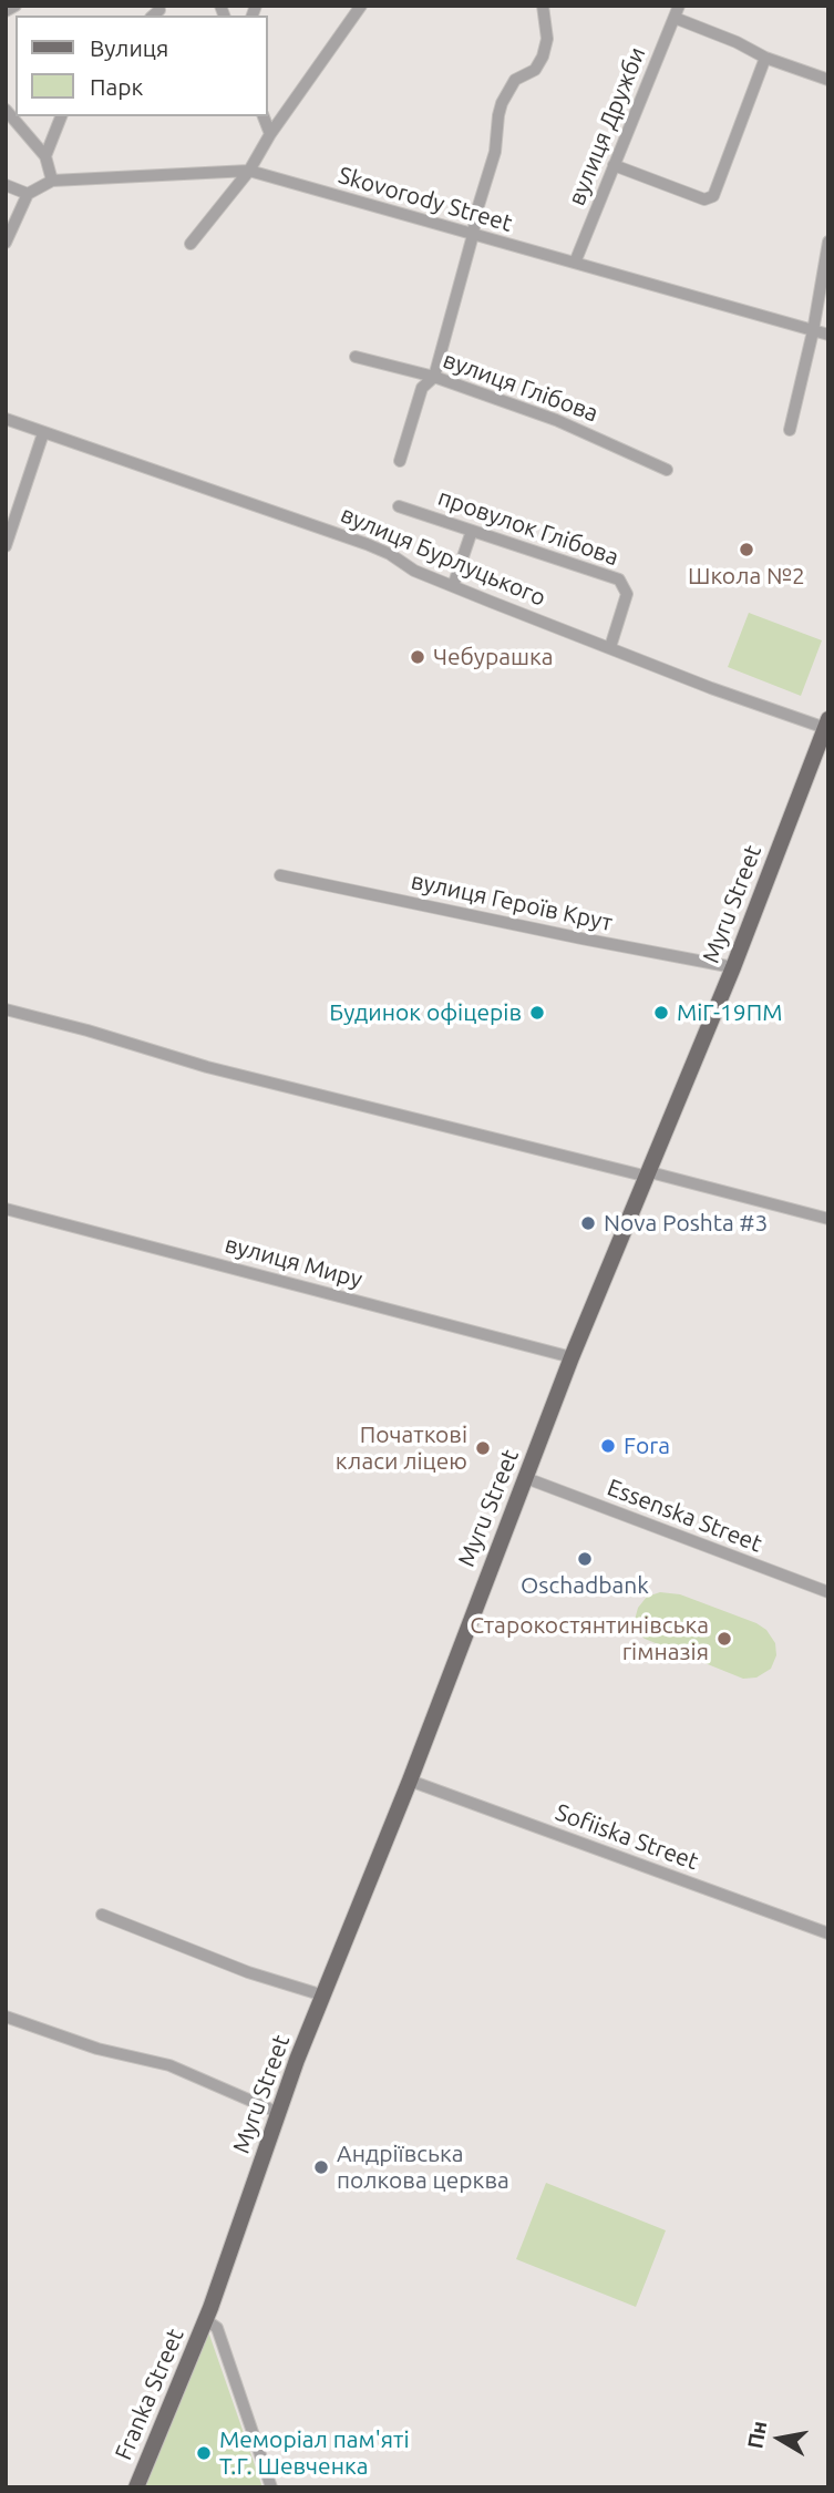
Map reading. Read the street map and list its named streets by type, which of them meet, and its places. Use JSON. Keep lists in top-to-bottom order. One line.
{"streets":{"main road":["Myru Street","Franka Street"],"street":["вулиця Дружби","Skovorody Street","вулиця Глібова","провулок Глібова","вулиця Бурлуцького","вулиця Героїв Крут","вулиця Миру","Essenska Street","Sofiiska Street"]},"crossings":[["вулиця Дружби","Skovorody Street"],["провулок Глібова","вулиця Бурлуцького"],["вулиця Бурлуцького","Myru Street"],["вулиця Героїв Крут","Myru Street"],["Myru Street","вулиця Миру"],["Myru Street","Essenska Street"],["Myru Street","Sofiiska Street"],["Myru Street","Franka Street"]],"places":["Школа №2","Чебурашка","Будинок офіцерів","МіГ-19ПМ","Nova Poshta #3","Fora","Початкові класи ліцею","Oschadbank","Старокостянтинівська гімназія","Андріївська полкова церква","Меморіал пам'яті Т.Г. Шевченка"],"legend":["Вулиця","Парк"],"north":"left"}
